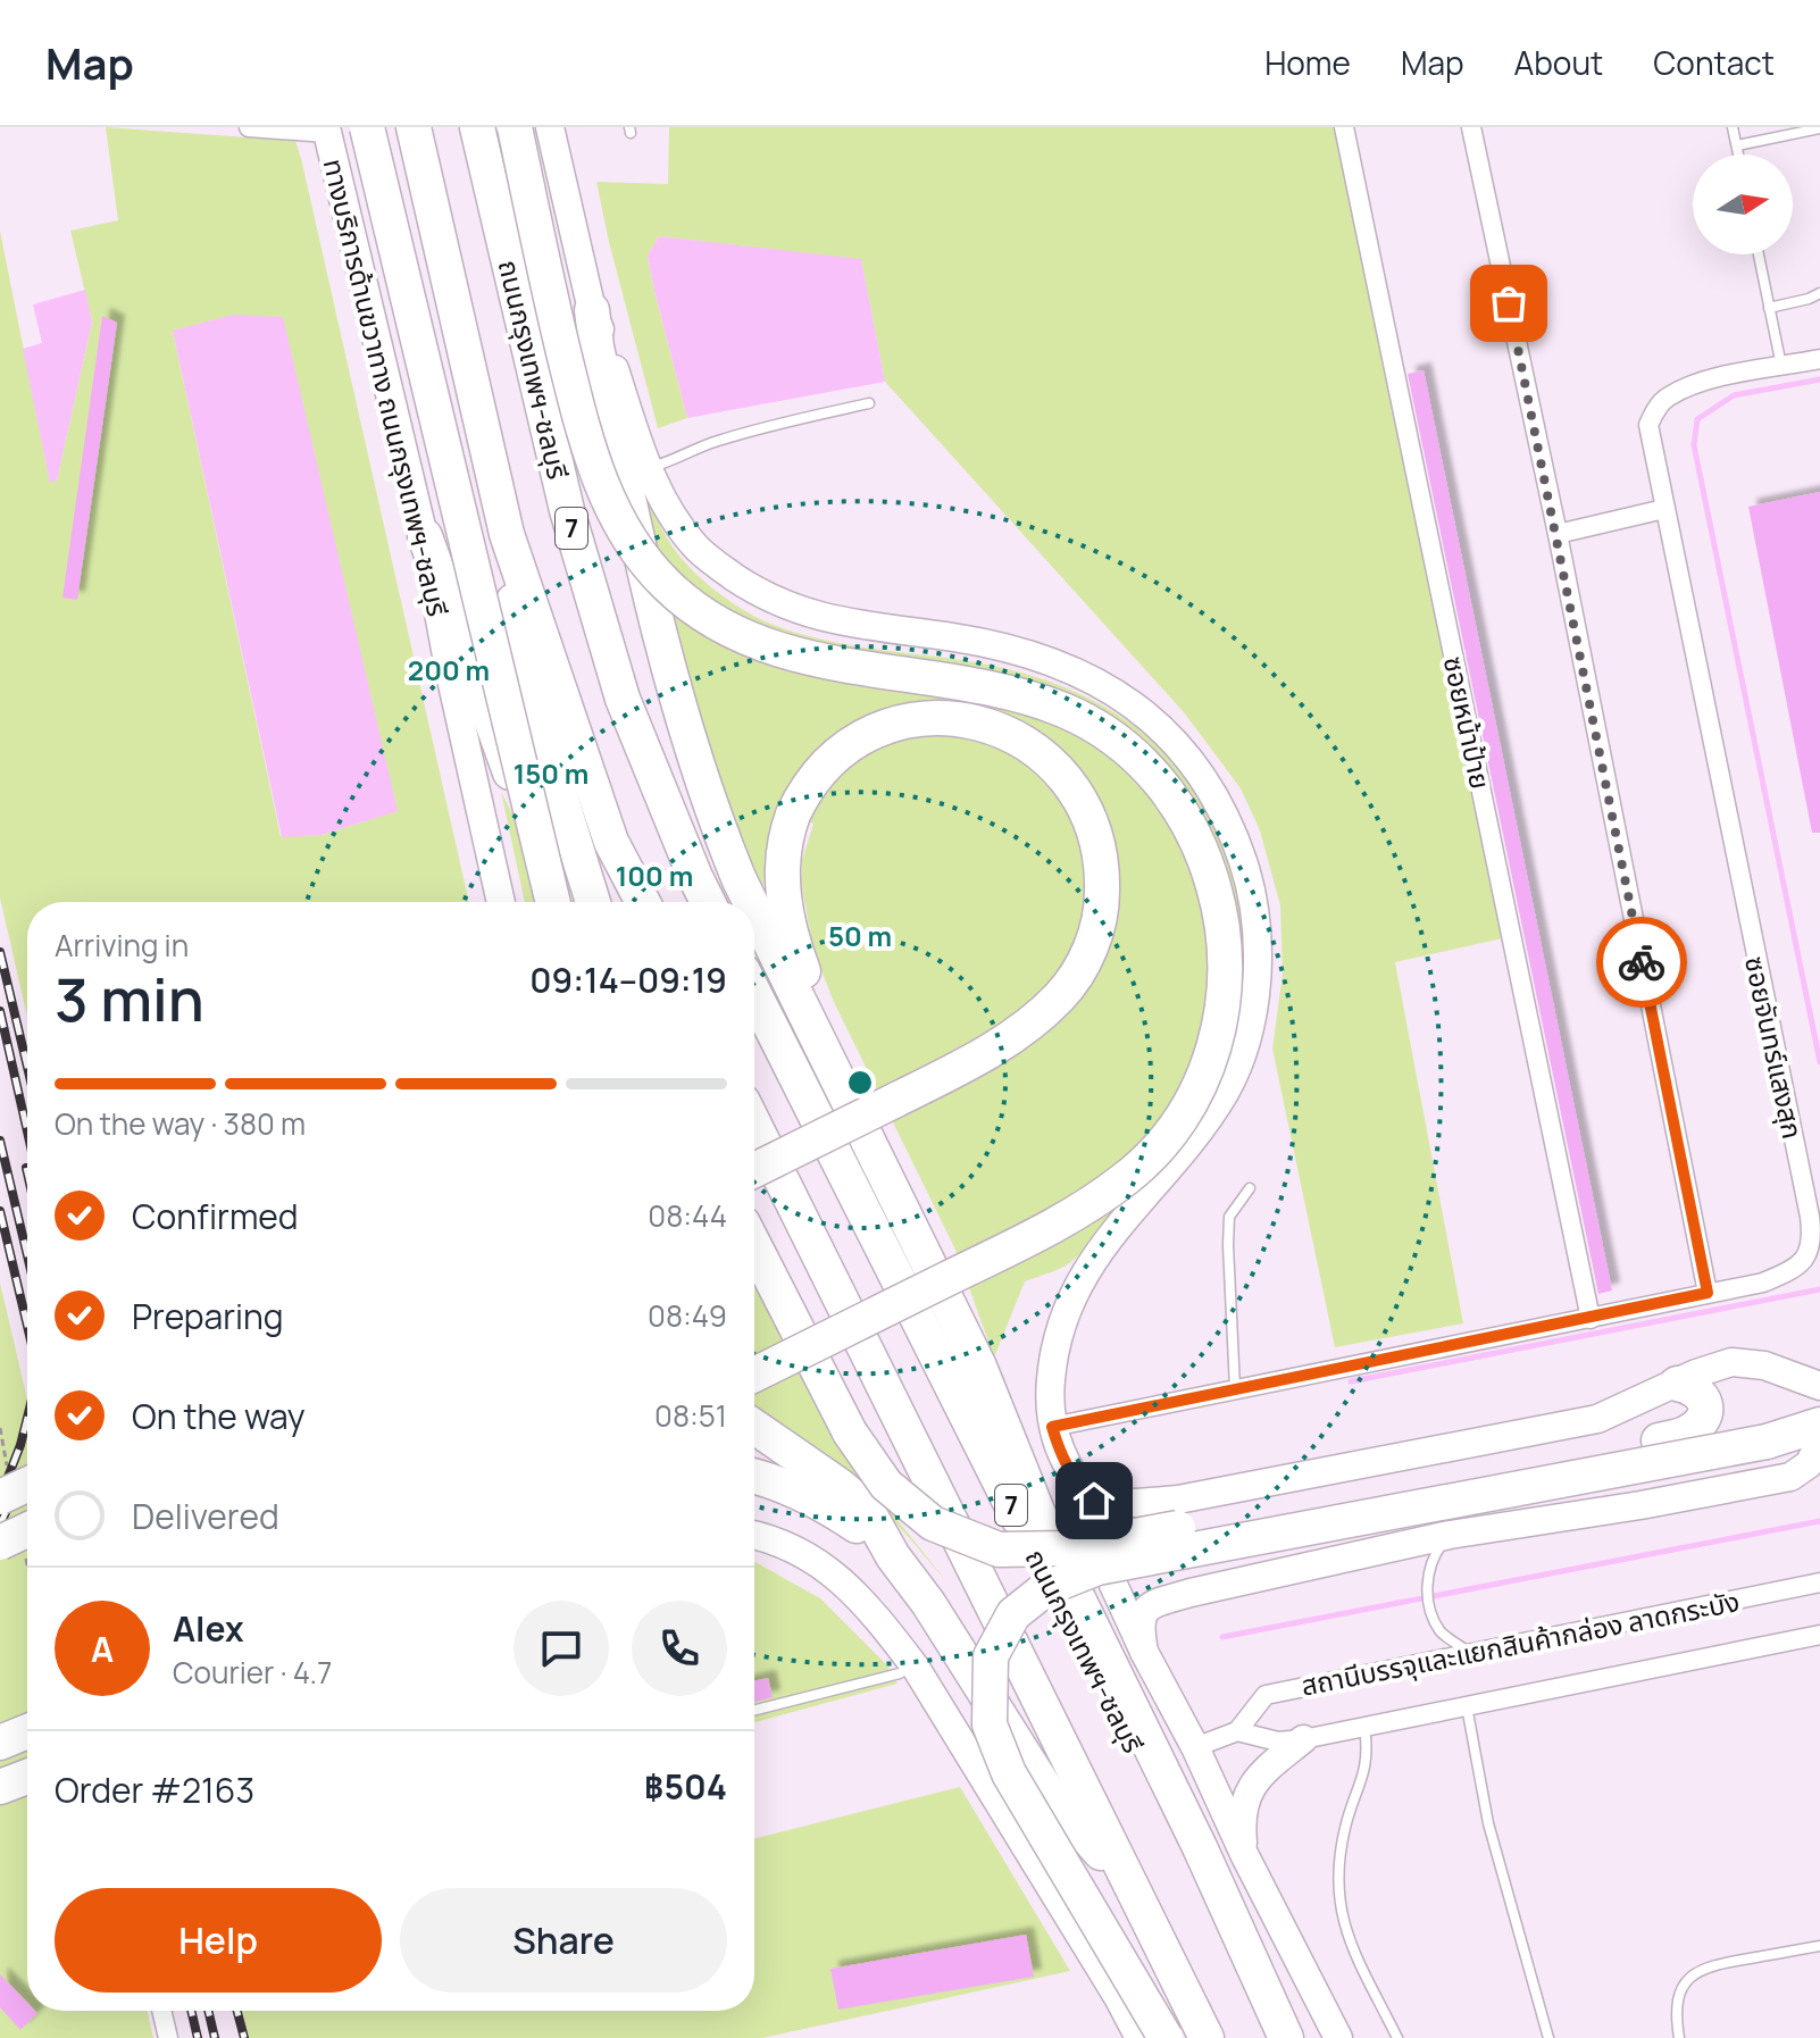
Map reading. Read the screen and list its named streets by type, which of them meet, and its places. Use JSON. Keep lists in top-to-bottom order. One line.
{"streets":{"highway":["ถนนกรุงเทพฯ-ชลบุรี","7"],"main road":["ทางบริการด้านขวาทาง ถนนกรุงเทพฯ-ชลบุรี"],"street":["ซอยหน้าป้าย","ซอยจันทร์แสงสุก","สถานีบรรจุและแยกสินค้ากล่อง ลาดกระบัง"]},"crossings":[["ซอยหน้าป้าย","ซอยจันทร์แสงสุก"]],"north":"right","page":{"header":"Map","nav":["Home","Map","About","Contact"],"heading":["3 min","Arriving in","09:14–09:19"],"panel":["Alex","Courier · 4.7","Order #2163","฿504"],"bar":"On the way · 380 m","list":[["Confirmed","08:44"],["Preparing","08:49"],["On the way","08:51"],"Delivered"],"round":"A","buttons":["Help","Share"]},"rings":["200 m","150 m","100 m","50 m"]}
